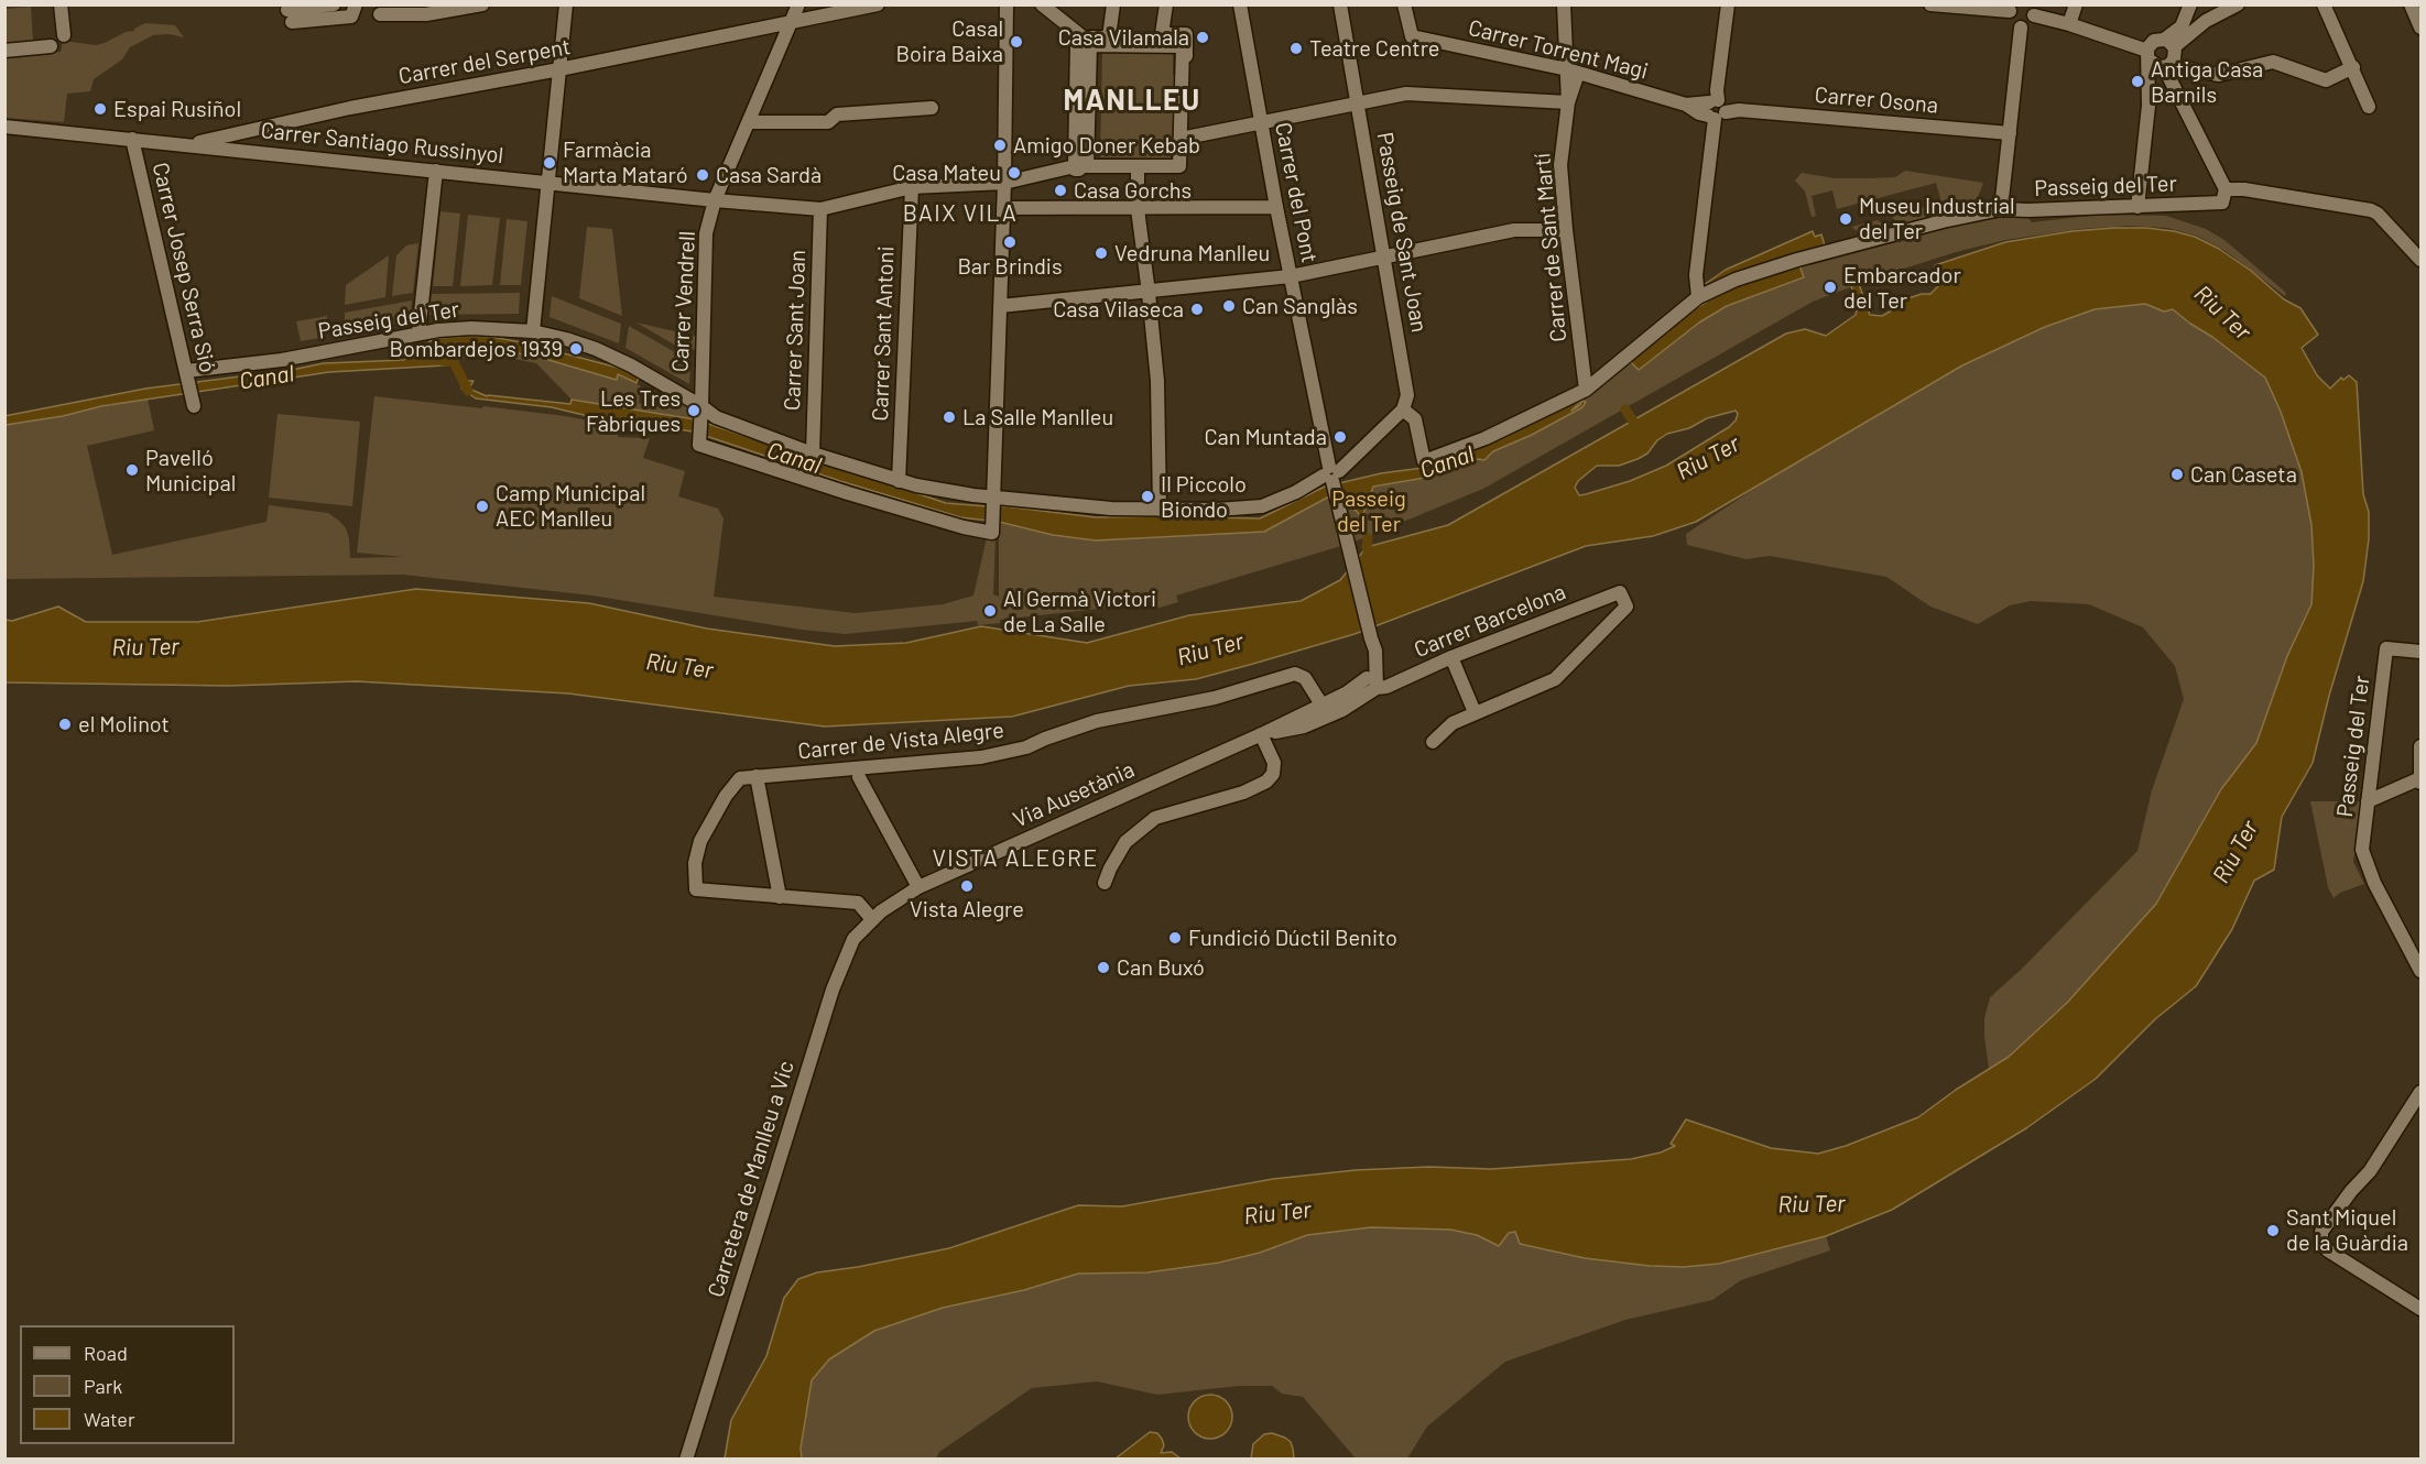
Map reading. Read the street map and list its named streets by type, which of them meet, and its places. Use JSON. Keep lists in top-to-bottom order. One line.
{"streets":{"street":["Carrer Torrent Magi","Carrer del Serpent","Carrer Osona","Carrer Santiago Russinyol","Passeig del Ter","Carrer del Pont","Passeig de Sant Joan","Carrer de Sant Martí","Carrer Josep Serra Sió","Carrer Vendrell","Carrer Sant Joan","Carrer Sant Antoni","Carrer Barcelona","Carrer de Vista Alegre","Via Ausetània","Carretera de Manlleu a Vic"]},"crossings":[["Carrer Torrent Magi","Carrer Osona"],["Carrer Torrent Magi","Carrer de Sant Martí"],["Carrer del Serpent","Carrer Santiago Russinyol"],["Carrer del Serpent","Carrer Vendrell"],["Carrer Santiago Russinyol","Carrer Josep Serra Sió"],["Carrer Santiago Russinyol","Carrer Vendrell"],["Carrer Santiago Russinyol","Carrer Sant Joan"],["Carrer Santiago Russinyol","Carrer Sant Antoni"],["Passeig del Ter","Carrer del Pont"],["Passeig del Ter","Passeig de Sant Joan"],["Passeig del Ter","Carrer de Sant Martí"],["Passeig del Ter","Carrer Josep Serra Sió"],["Passeig del Ter","Carrer Vendrell"],["Passeig del Ter","Carrer Sant Joan"],["Passeig del Ter","Carrer Sant Antoni"],["Carrer del Pont","Carrer Barcelona"],["Carrer del Pont","Via Ausetània"],["Carrer Barcelona","Via Ausetània"],["Carrer de Vista Alegre","Via Ausetània"],["Via Ausetània","Carretera de Manlleu a Vic"]],"districts":["MANLLEU","BAIX VILA","VISTA ALEGRE"],"water":["Riu Ter","Canal"],"parks":["Passeig del Ter"],"places":["Casa Vilamala","Casal Boira Baixa","Teatre Centre","Antiga Casa Barnils","Espai Rusiñol","Amigo Doner Kebab","Farmàcia Marta Mataró","Casa Mateu","Casa Sardà","Casa Gorchs","Museu Industrial del Ter","Bar Brindis","Vedruna Manlleu","Embarcador del Ter","Can Sanglàs","Casa Vilaseca","Bombardejos 1939","Les Tres Fàbriques","La Salle Manlleu","Can Muntada","Pavelló Municipal","Can Caseta","Il Piccolo Biondo","Camp Municipal AEC Manlleu","Al Germà Victori de La Salle","el Molinot","Vista Alegre","Fundició Dúctil Benito","Can Buxó","Sant Miquel de la Guàrdia"],"legend":["Road","Park","Water"]}
